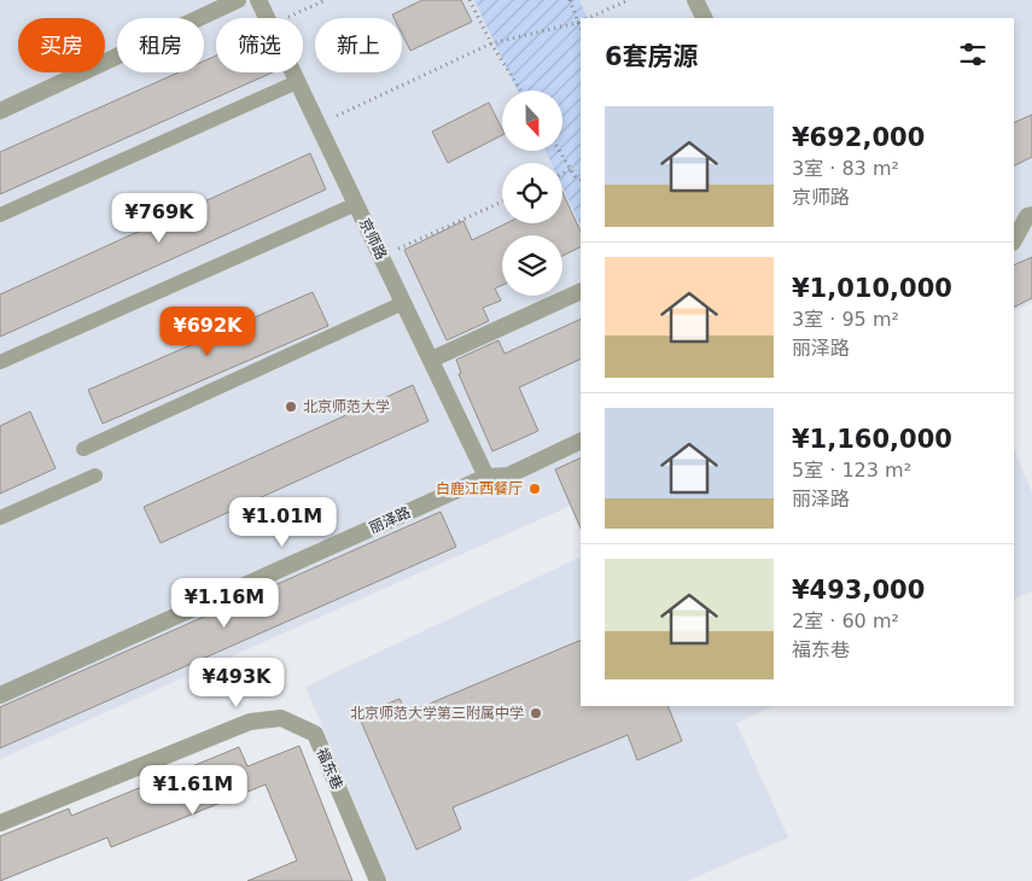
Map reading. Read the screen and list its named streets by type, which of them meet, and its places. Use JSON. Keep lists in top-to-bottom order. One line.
{"streets":{"street":["京师路","丽泽路","福东巷"]},"crossings":[["京师路","丽泽路"]],"places":["北京师范大学","白鹿江西餐厅","北京师范大学第三附属中学"],"north":"bottom","page":{"chip":["买房","租房","筛选","新上"],"heading":"6套房源","list":[{"name":"¥692,000","note":"3室 · 83 m² · 京师路"},{"name":"¥1,010,000","note":"3室 · 95 m² · 丽泽路"},{"name":"¥1,160,000","note":"5室 · 123 m² · 丽泽路"},{"name":"¥493,000","note":"2室 · 60 m² · 福东巷"}],"price":["¥769K","¥692K","¥1.01M","¥1.16M","¥493K","¥1.61M"]}}
